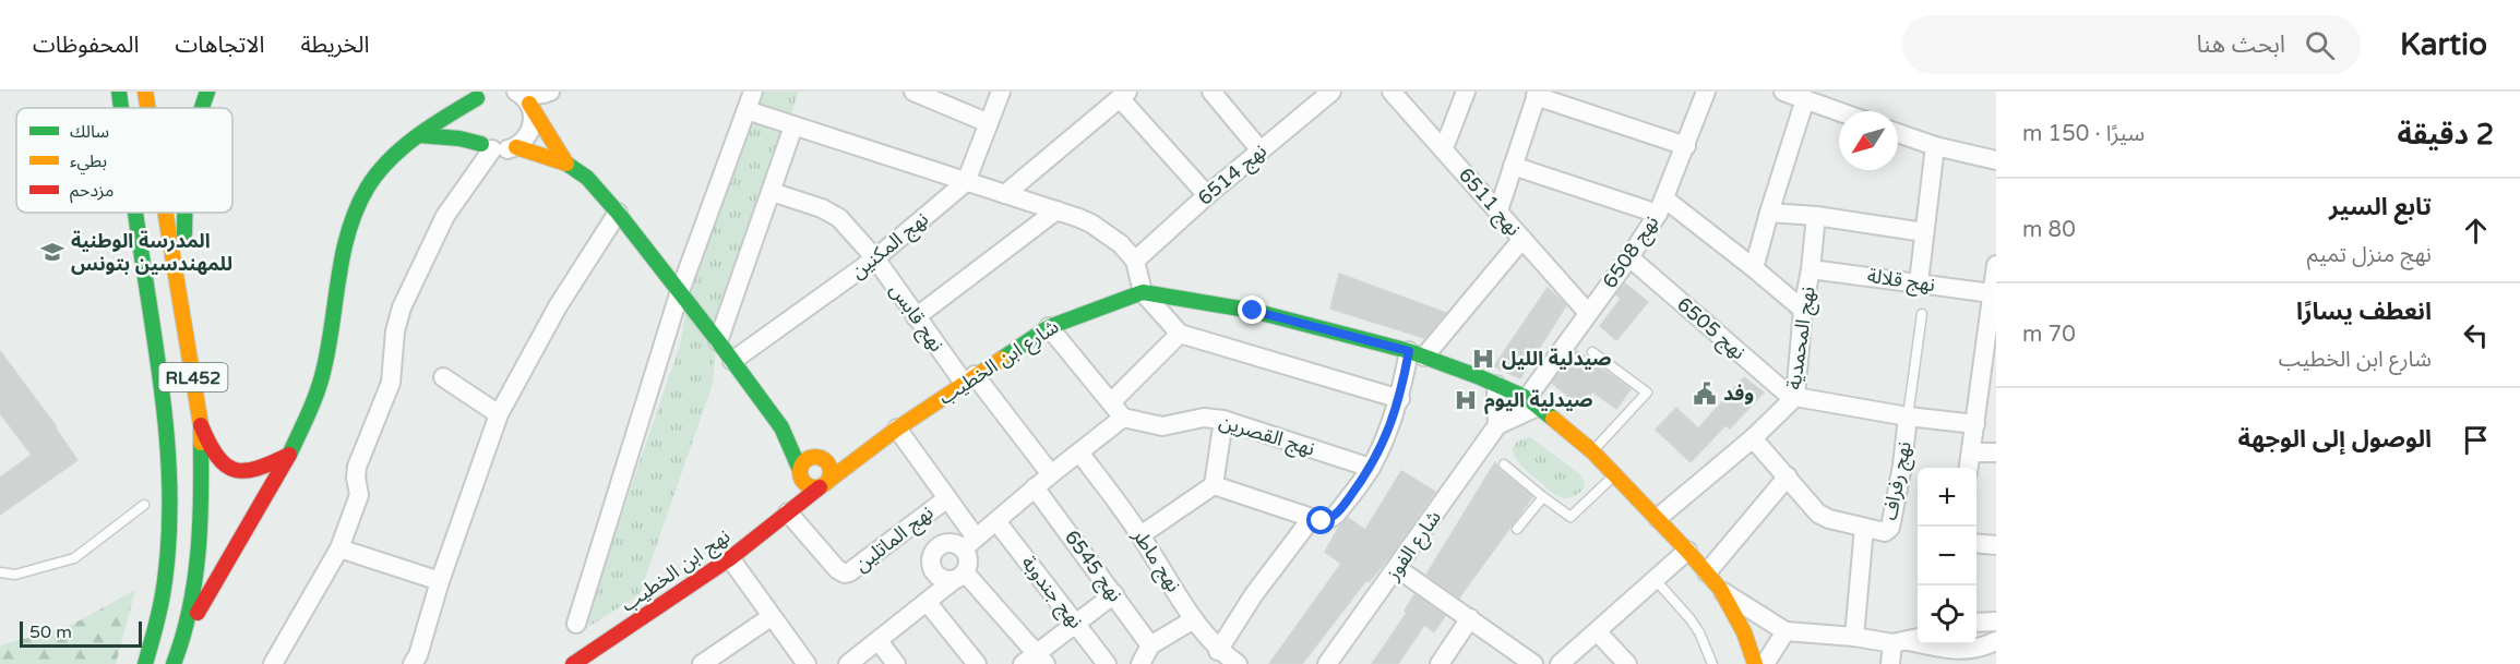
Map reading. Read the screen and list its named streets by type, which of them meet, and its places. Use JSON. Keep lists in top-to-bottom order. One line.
{"streets":{"main road":["شارع ابن الخطيب","RL452","نهج ابن الخطيب"],"street":["نهج 6514","نهج 6511","نهج المكنين","نهج 6508","نهج قلالة","نهج قابس","نهج 6505","نهج المحمدية","نهج القصرين","نهج رفراف","نهج الماتلين","شارع الفوز","نهج ماطر","نهج 6545","نهج جندوبة"]},"crossings":[["نهج 6511","نهج 6508"],["نهج المكنين","نهج قابس"],["نهج 6508","نهج 6505"],["نهج 6508","شارع ابن الخطيب"],["نهج قلالة","نهج المحمدية"],["نهج قابس","شارع ابن الخطيب"],["نهج 6505","نهج المحمدية"],["نهج المحمدية","شارع ابن الخطيب"],["نهج المحمدية","نهج رفراف"],["شارع ابن الخطيب","نهج ابن الخطيب"],["نهج الماتلين","نهج ابن الخطيب"]],"places":{"school or university":["المدرسة الوطنية للمهندسين بتونس"],"hospital":["صيدلية الليل","صيدلية اليوم"],"public building":["وفد"]},"legend":["سالك","بطيء","مزدحم"],"scale_bar":"50 m","north":"bottom left","page":{"header":"Kartio","search":"ابحث هنا","nav":["الخريطة","الاتجاهات","المحفوظات"],"heading":["2 دقيقة","سيرًا · 150 m"],"list":[["تابع السير","نهج منزل تميم","80 m"],["انعطف يسارًا","شارع ابن الخطيب","70 m"],"الوصول إلى الوجهة"],"map_buttons":["+","−"],"scale":"50 m"}}
